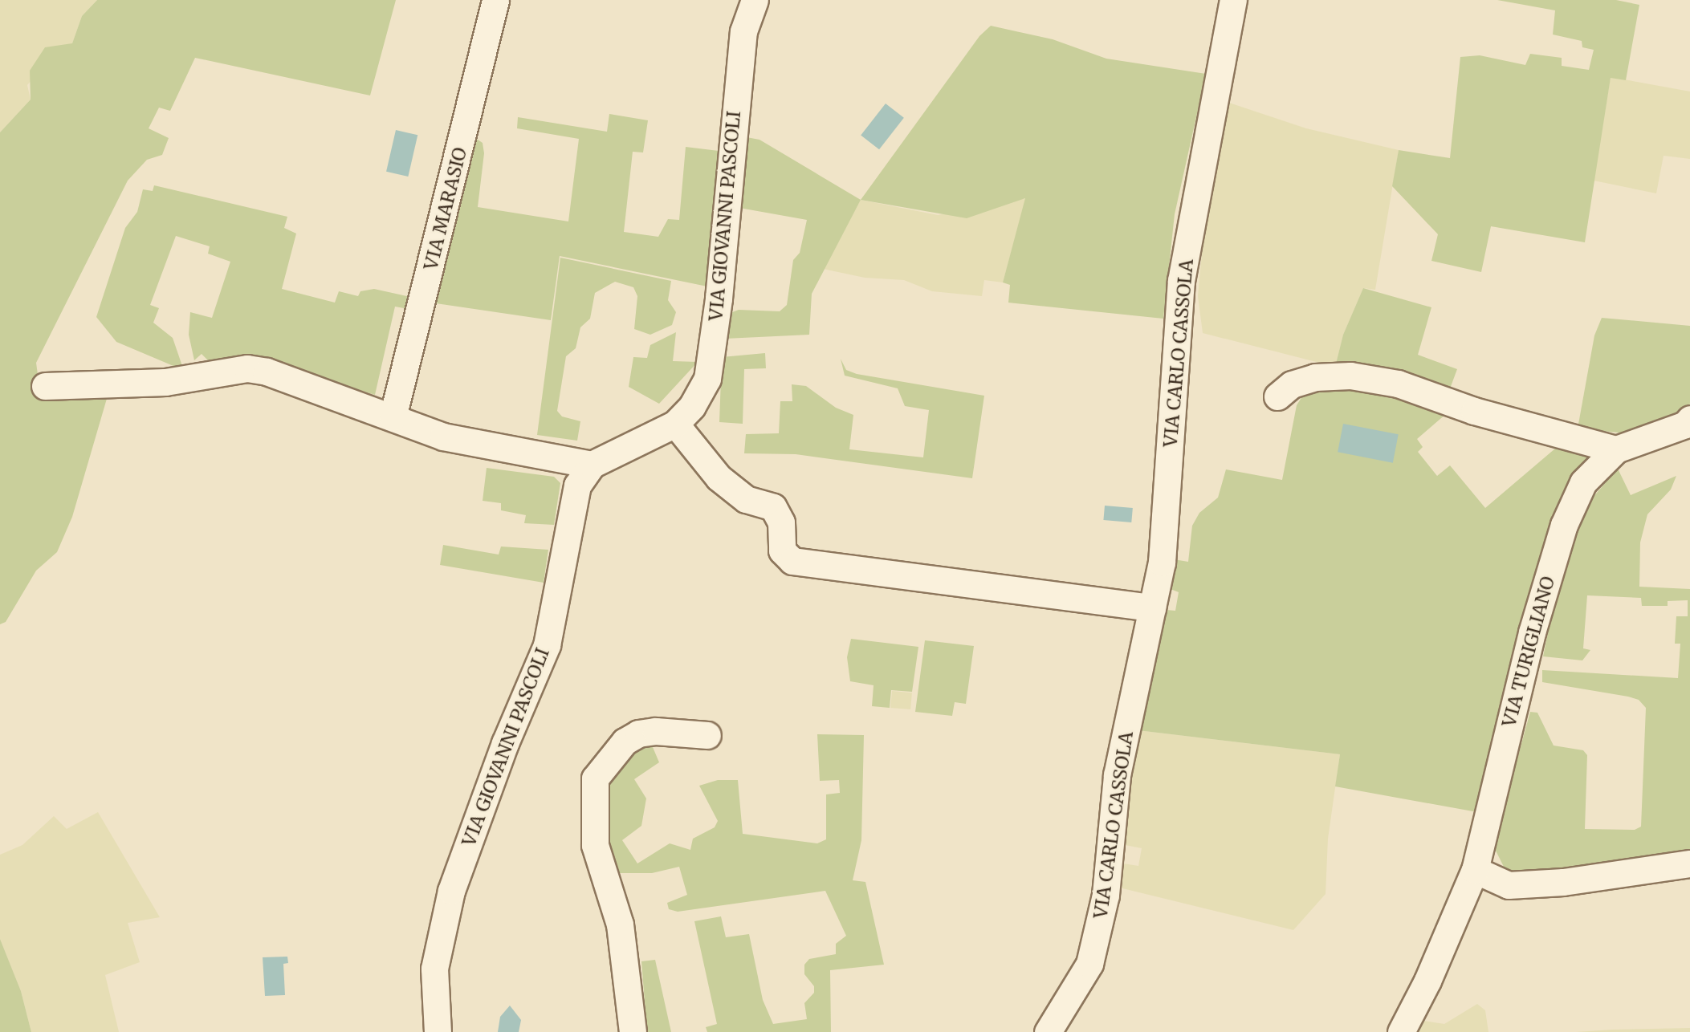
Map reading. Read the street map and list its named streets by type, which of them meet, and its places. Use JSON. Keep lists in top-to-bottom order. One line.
{"streets":{"street":["VIA MARASIO","VIA GIOVANNI PASCOLI","VIA CARLO CASSOLA","VIA TURIGLIANO"]}}
